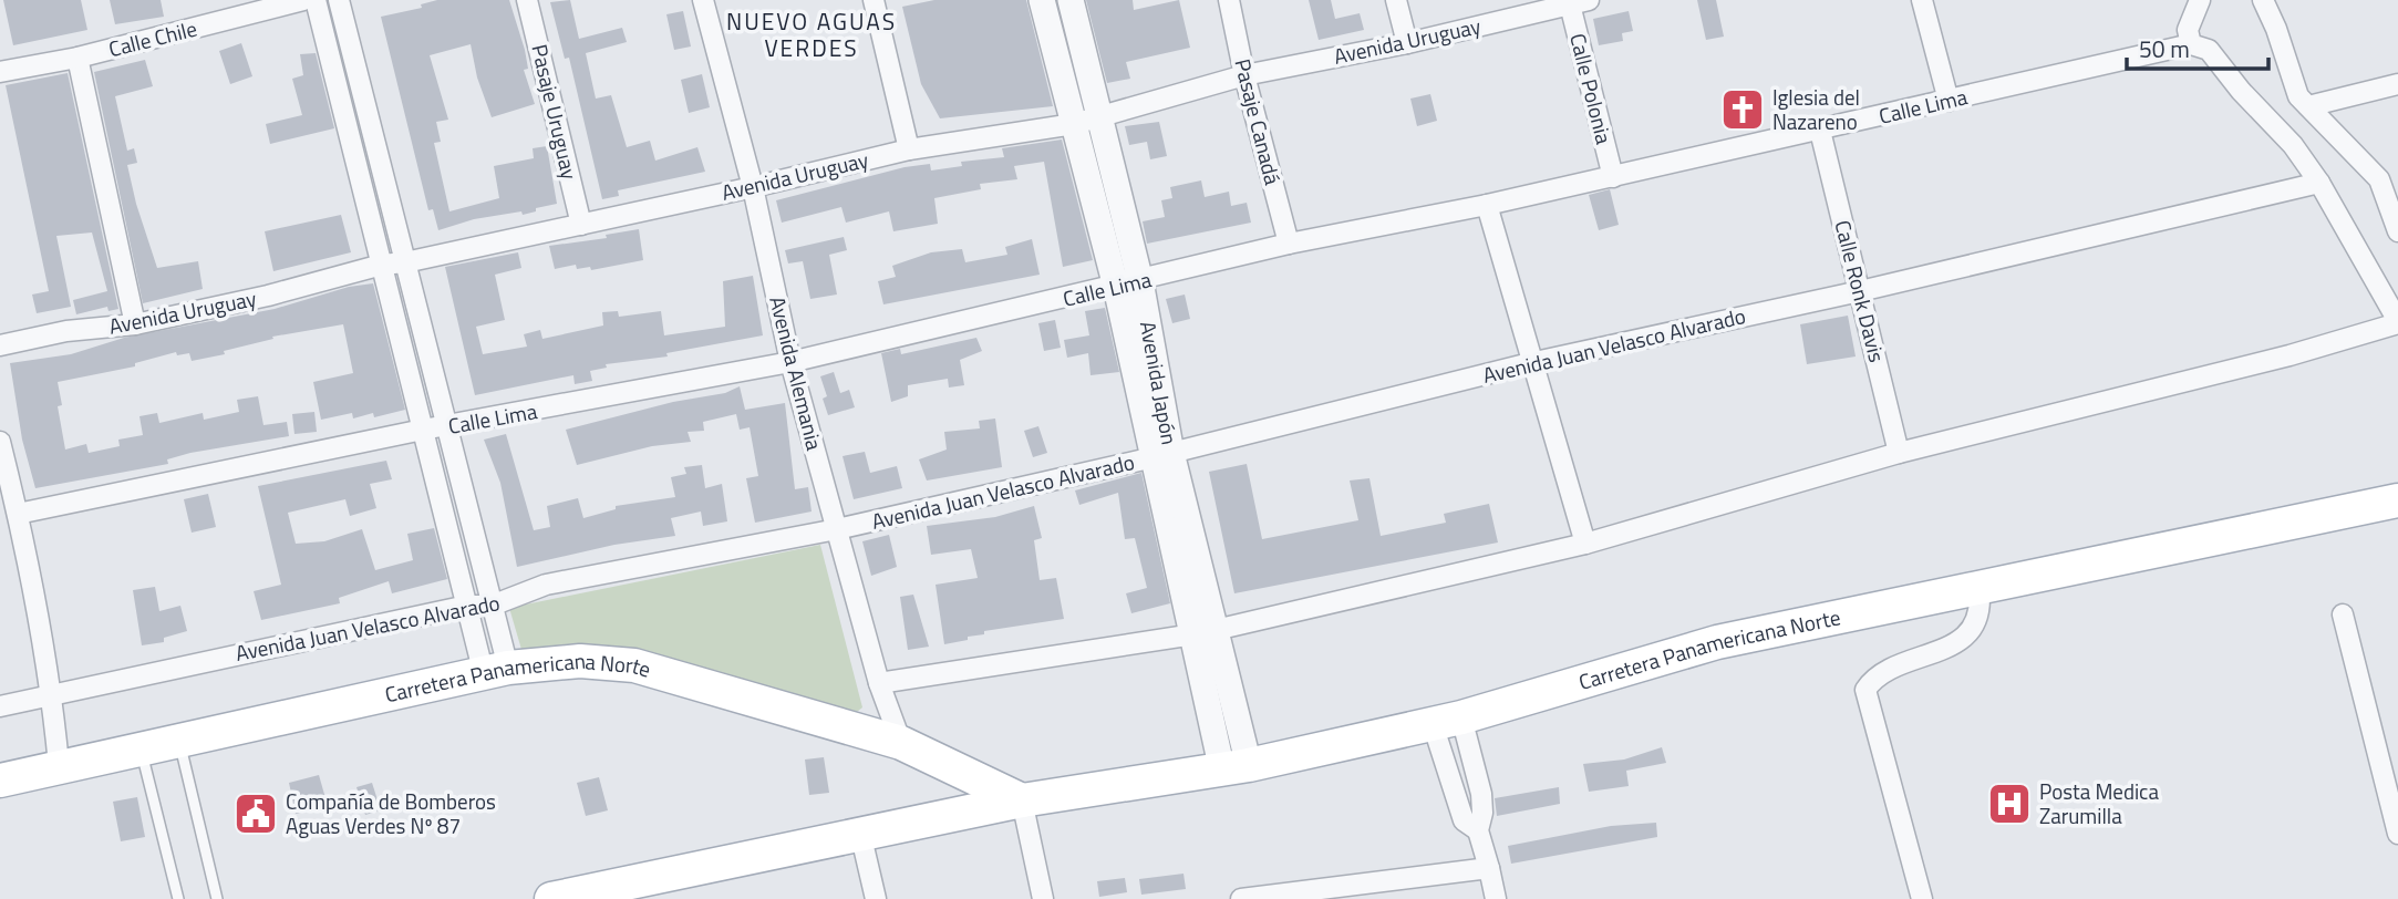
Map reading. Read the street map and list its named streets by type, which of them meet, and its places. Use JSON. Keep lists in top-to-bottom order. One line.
{"streets":{"main road":["Carretera Panamericana Norte"],"street":["Calle Chile","Avenida Uruguay","Calle Polonia","Calle Lima","Pasaje Uruguay","Pasaje Canadá","Calle Ronk Davis","Avenida Juan Velasco Alvarado","Avenida Alemania"]},"crossings":[["Avenida Uruguay","Calle Polonia"],["Avenida Uruguay","Pasaje Uruguay"],["Avenida Uruguay","Pasaje Canadá"],["Avenida Uruguay","Avenida Alemania"],["Calle Polonia","Calle Lima"],["Calle Lima","Pasaje Canadá"],["Calle Lima","Calle Ronk Davis"],["Calle Lima","Avenida Alemania"],["Calle Ronk Davis","Avenida Juan Velasco Alvarado"],["Avenida Juan Velasco Alvarado","Avenida Alemania"],["Avenida Alemania","Carretera Panamericana Norte"]],"districts":["NUEVO AGUAS VERDES"],"places":{"church":["Iglesia del Nazareno"],"hospital":["Posta Medica Zarumilla"],"public building":["Compañía de Bomberos Aguas Verdes Nº 87"]},"scale_bar":"50 m"}
